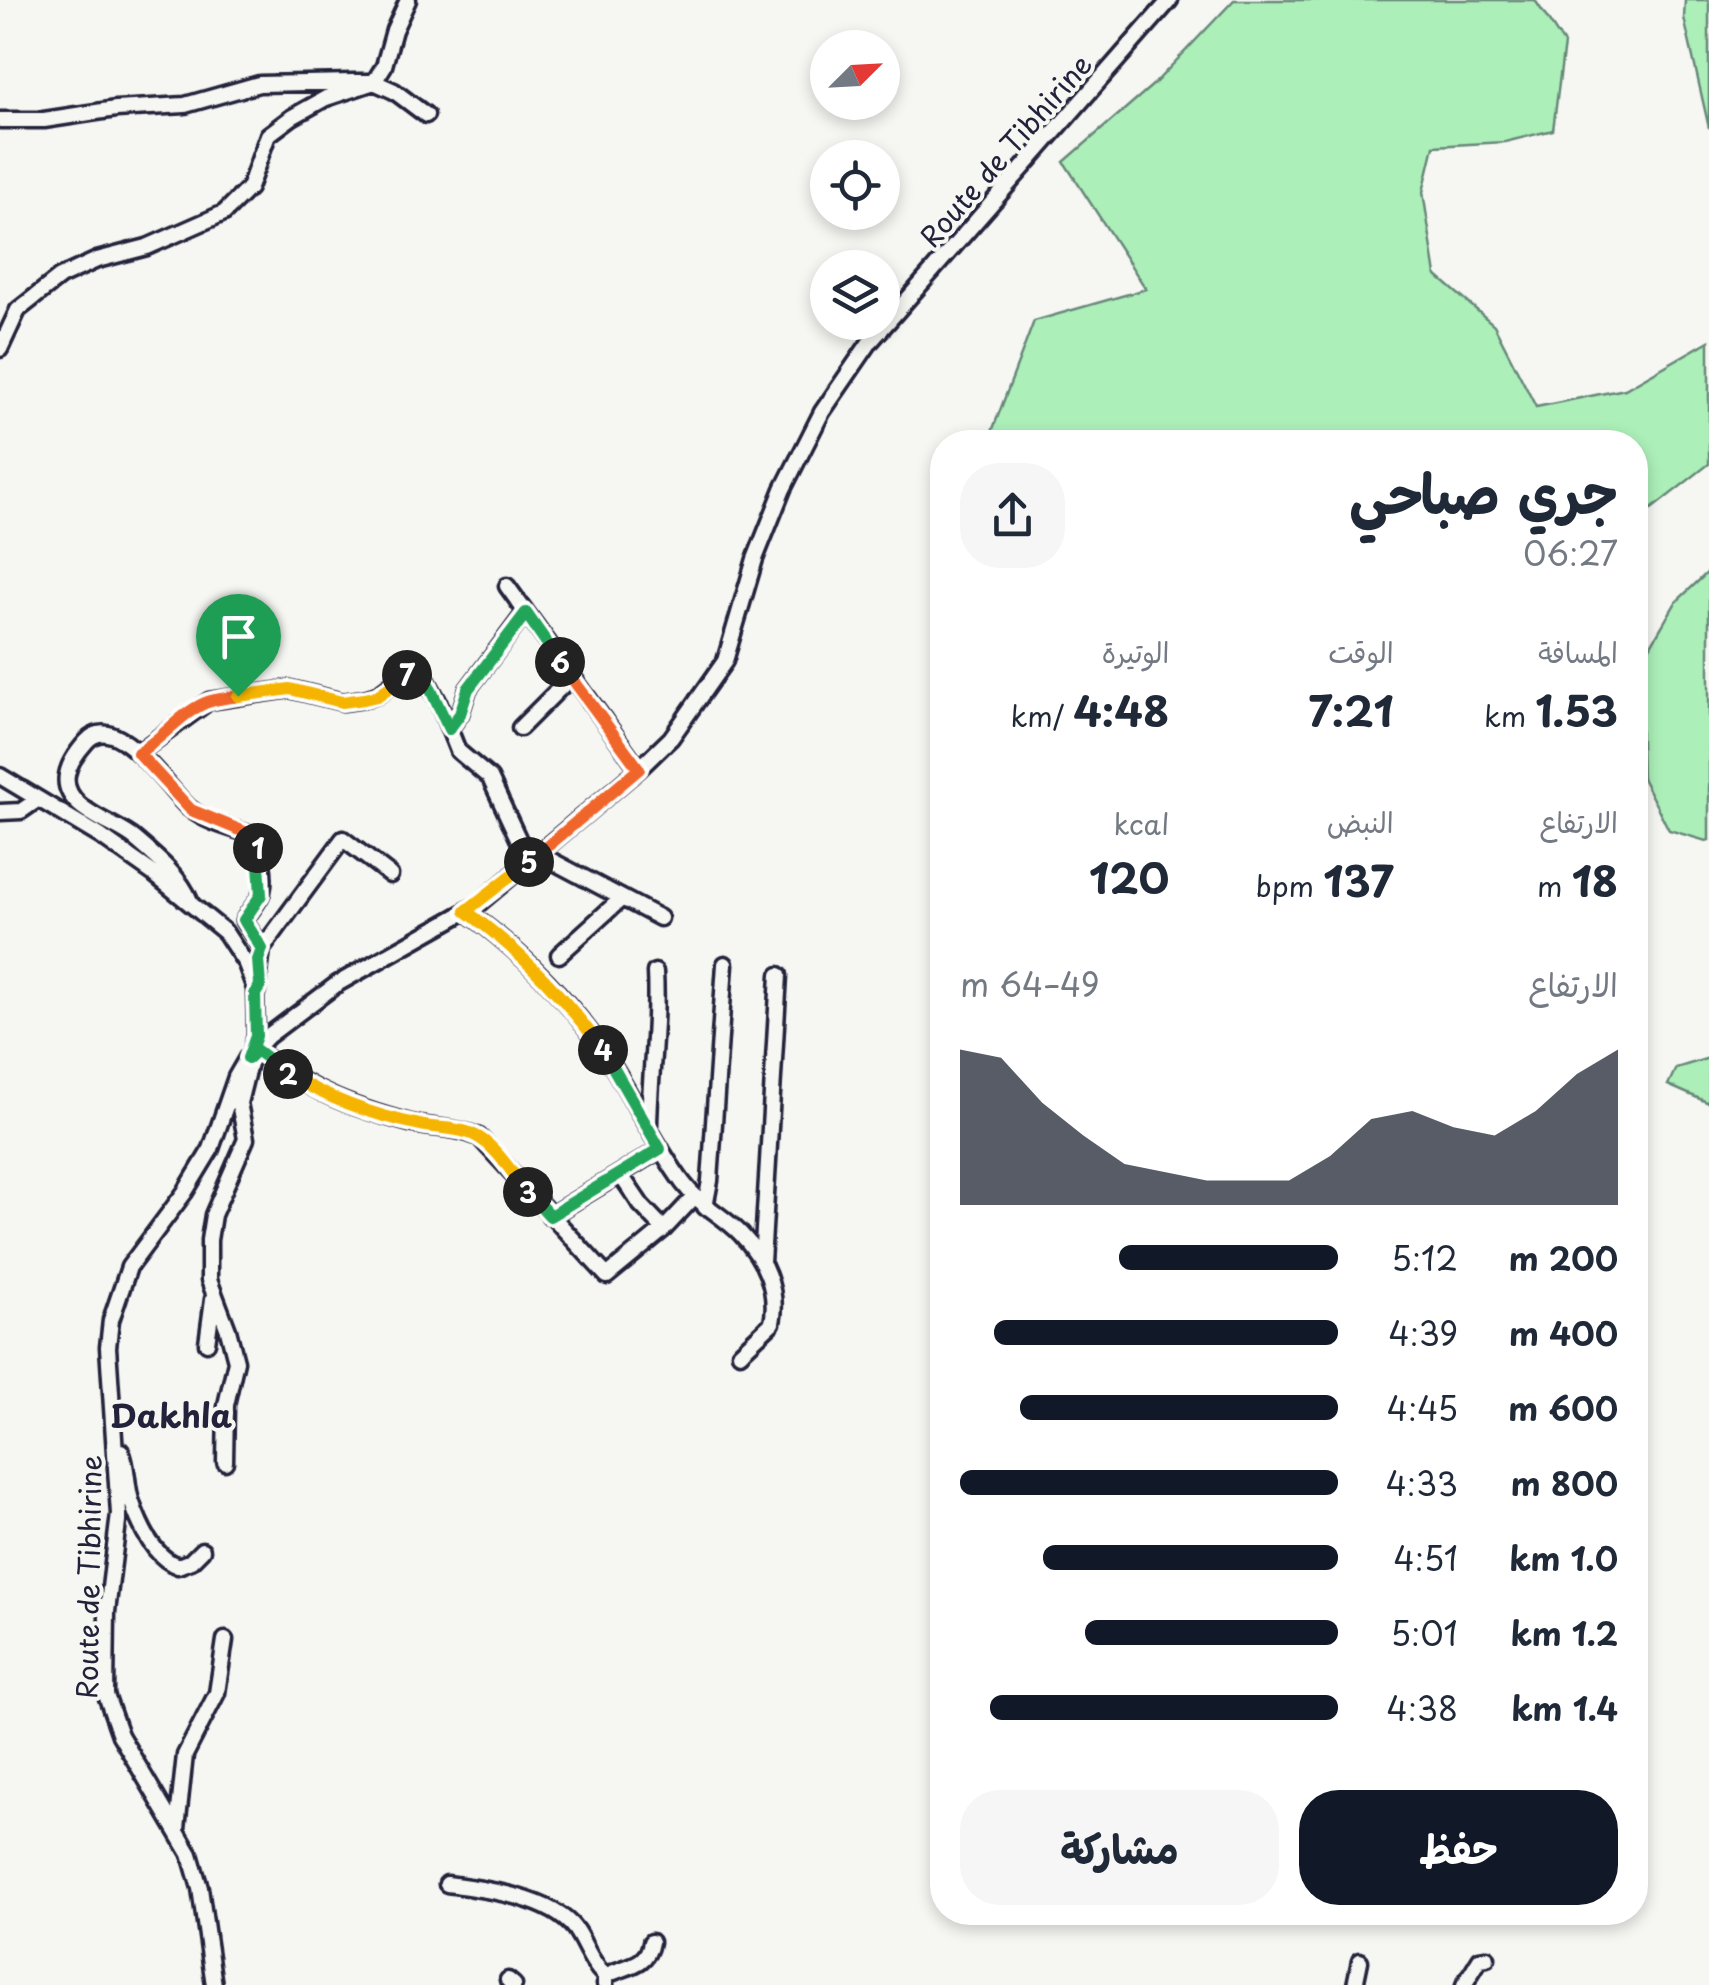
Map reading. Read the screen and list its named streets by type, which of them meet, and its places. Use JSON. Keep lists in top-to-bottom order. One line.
{"streets":{"street":["Route de Tibhirine"]},"districts":["Dakhla"],"north":"top right","page":{"heading":["جري صباحي","06:27"],"stats":[["المسافة","1.53 km"],["الوقت","7:21"],["الوتيرة","4:48 /km"],["الارتفاع","18 m"],["النبض","137 bpm"],["kcal","120"]],"pins":["6","7","1","5","4","2","3"],"chart":["الارتفاع","49–64 m"],"list":[{"name":"200 m","note":"5:12"},{"name":"400 m","note":"4:39"},{"name":"600 m","note":"4:45"},{"name":"800 m","note":"4:33"},{"name":"1.0 km","note":"4:51"},{"name":"1.2 km","note":"5:01"},{"name":"1.4 km","note":"4:38"}],"buttons":["حفظ","مشاركة"]}}
